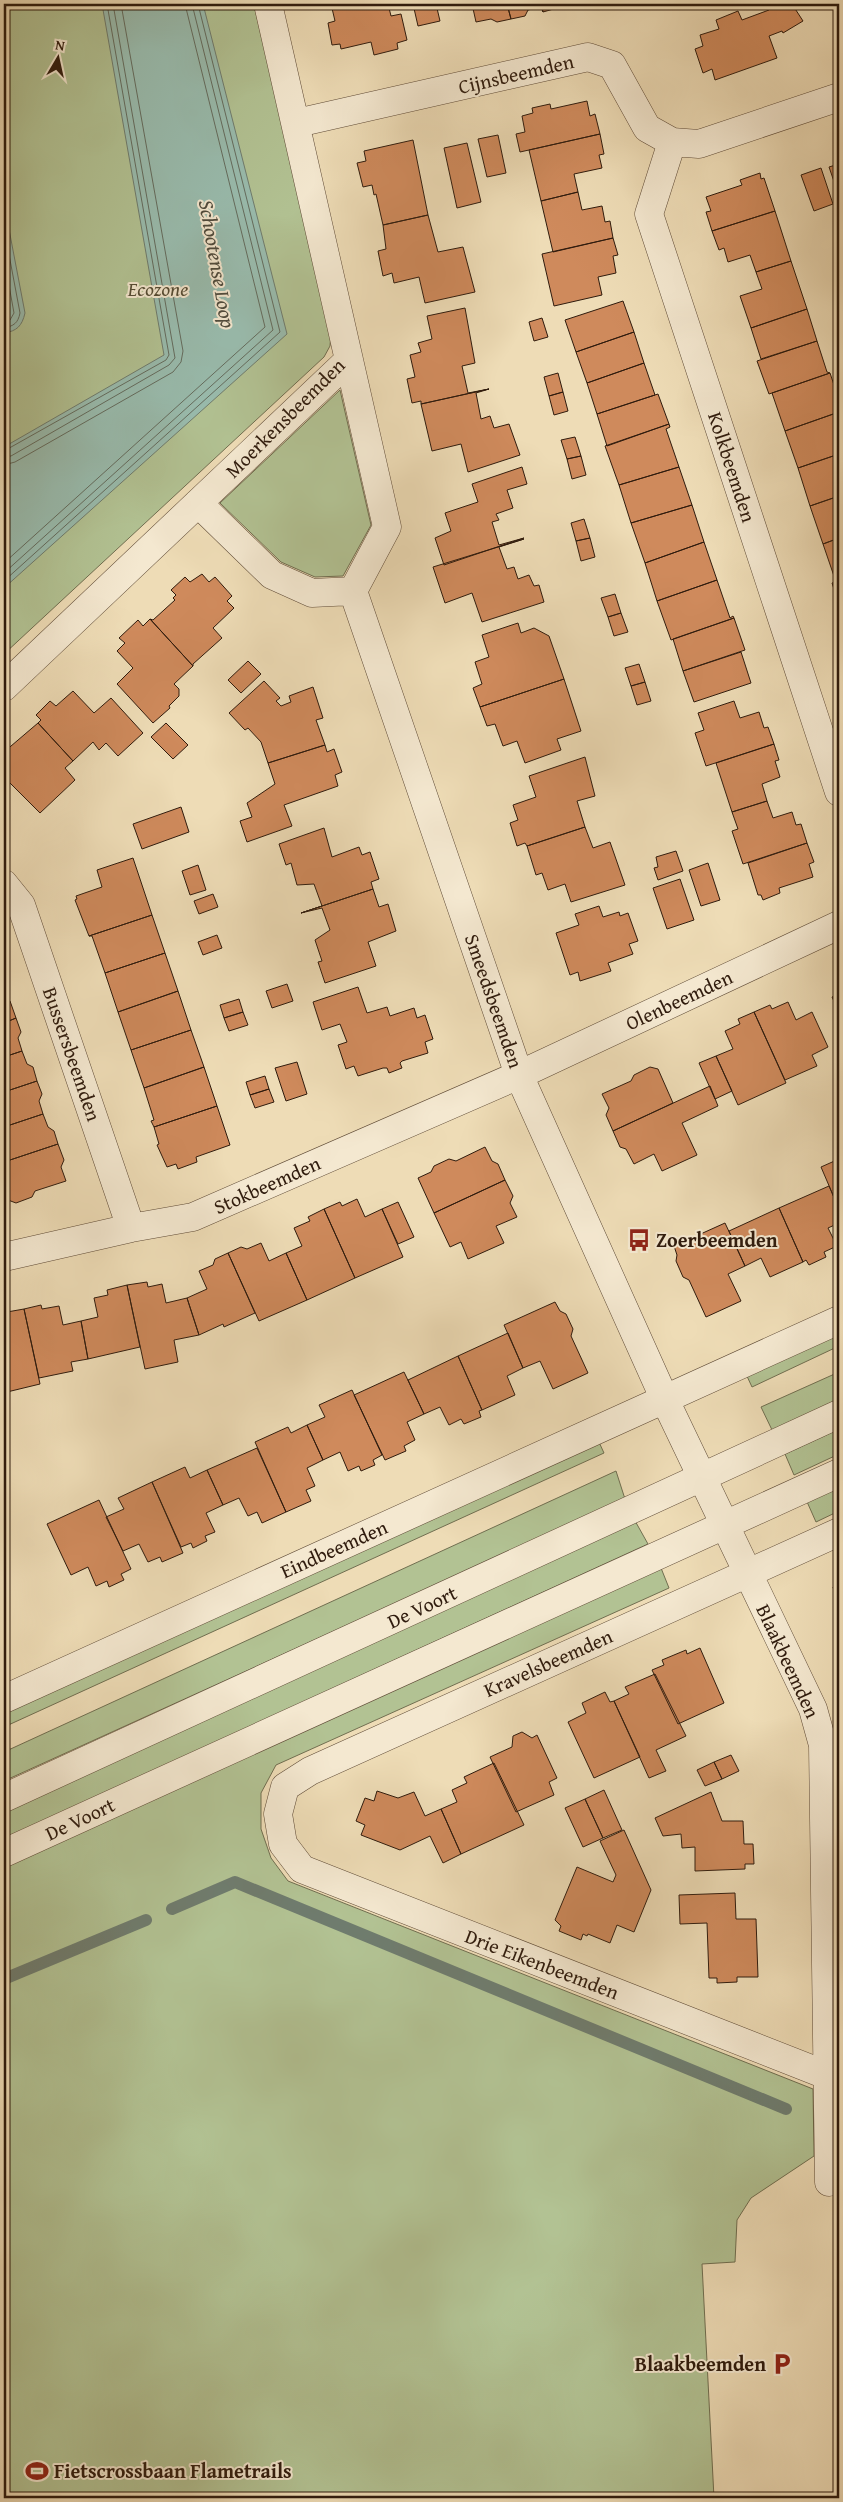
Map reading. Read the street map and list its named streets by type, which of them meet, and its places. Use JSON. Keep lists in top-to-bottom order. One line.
{"streets":{"street":["Cijnsbeemden","Moerkensbeemden","Kolkbeemden","Olenbeemden","Smeedsbeemden","Bussersbeemden","Stokbeemden","Eindbeemden","De Voort","Blaakbeemden","Kravelsbeemden","Drie Eikenbeemden"]},"crossings":[["Cijnsbeemden","Moerkensbeemden"],["Cijnsbeemden","Kolkbeemden"],["Olenbeemden","Smeedsbeemden"],["Olenbeemden","Stokbeemden"],["Smeedsbeemden","Stokbeemden"],["Smeedsbeemden","Eindbeemden"],["Smeedsbeemden","Blaakbeemden"],["Bussersbeemden","Stokbeemden"],["Eindbeemden","Blaakbeemden"],["De Voort","Blaakbeemden"],["Blaakbeemden","Kravelsbeemden"],["Blaakbeemden","Drie Eikenbeemden"],["Kravelsbeemden","Drie Eikenbeemden"]],"water":["Schootense Loop"],"parks":["Ecozone"],"places":{"bus stop":["Zoerbeemden"],"parking":["Blaakbeemden"],"sports":["Fietscrossbaan Flametrails"]},"north":"top"}
